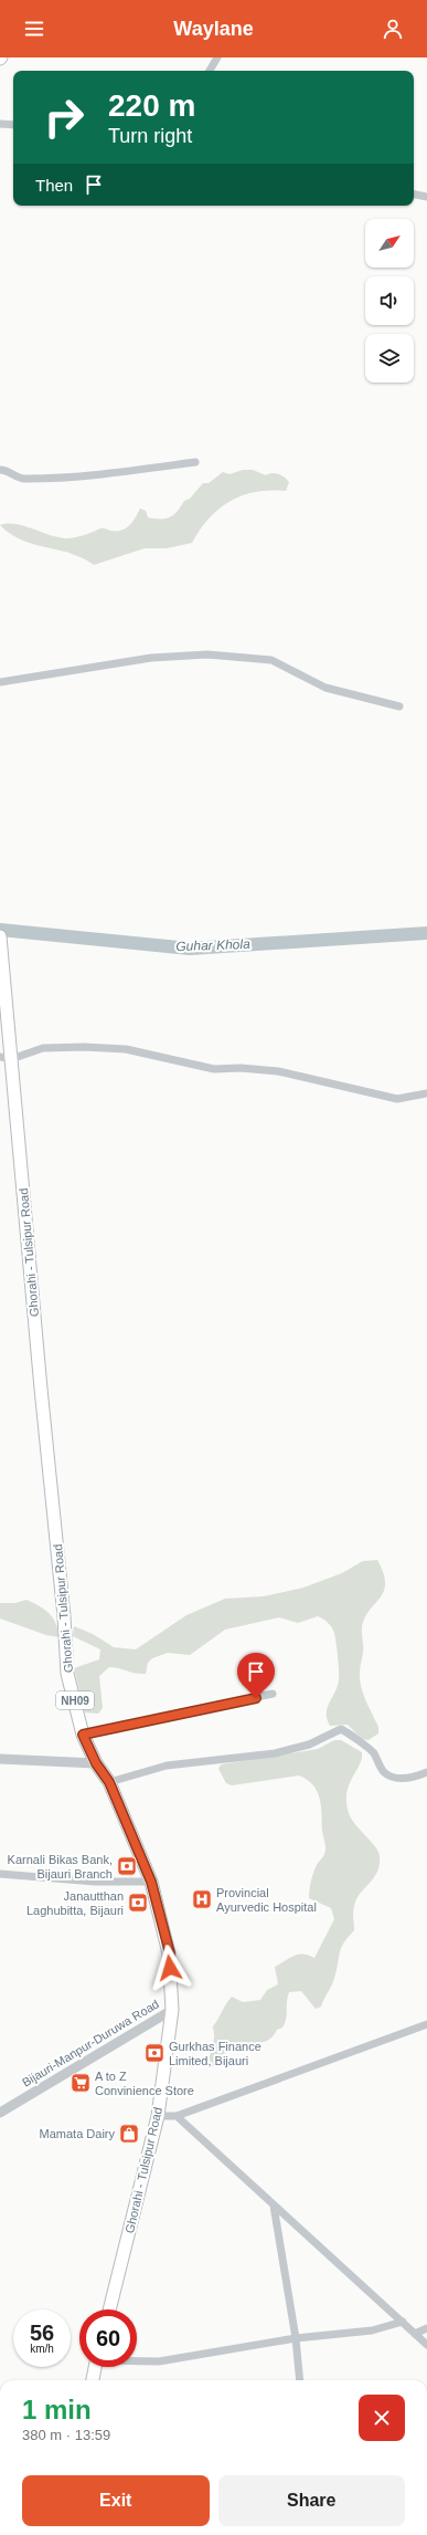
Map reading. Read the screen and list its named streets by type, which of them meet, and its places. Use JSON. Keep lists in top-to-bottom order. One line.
{"streets":{"main road":["Ghorahi - Tulsipur Road","NH09"],"street":["Bijauri-Manpur-Duruwa Road"]},"crossings":[["Ghorahi - Tulsipur Road","NH09"],["Ghorahi - Tulsipur Road","Bijauri-Manpur-Duruwa Road"]],"water":["Guhar Khola"],"places":{"bank":["Karnali Bikas Bank, Bijauri Branch","Janautthan Laghubitta, Bijauri","Gurkhas Finance Limited, Bijauri"],"hospital":["Provincial Ayurvedic Hospital"],"supermarket":["A to Z Convinience Store"],"shop":["Mamata Dairy"]},"north":"top right","page":{"header":"Waylane","turn":["220 m","Turn right"],"then":"Then","speed":"56 km/h","limit":"60","heading":["1 min","380 m · 13:59"],"buttons":["Exit","Share"]}}
